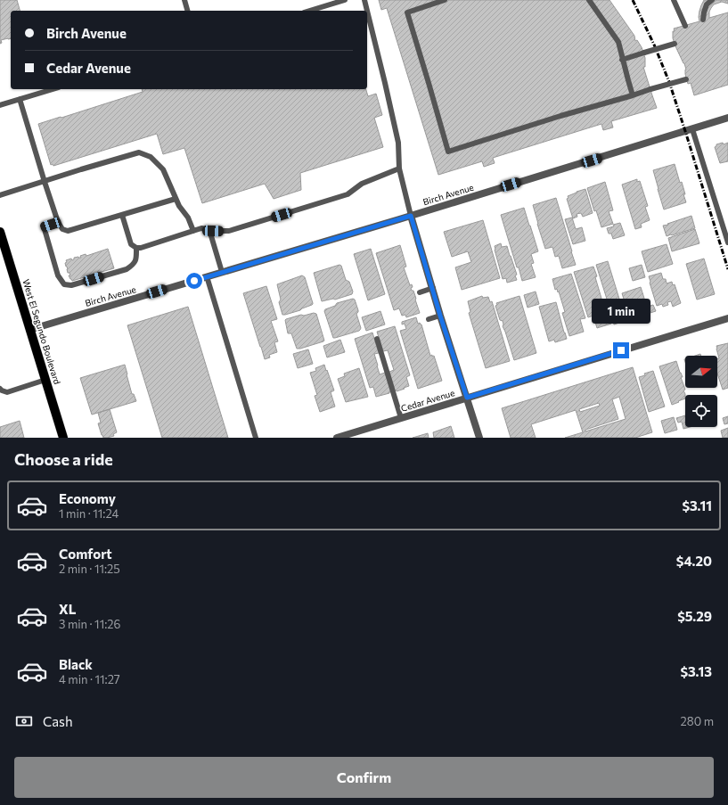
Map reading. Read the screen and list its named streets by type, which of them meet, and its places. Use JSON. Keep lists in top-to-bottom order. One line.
{"streets":{"main road":["West El Segundo Boulevard"],"street":["Birch Avenue","Cedar Avenue"]},"crossings":[["Birch Avenue","West El Segundo Boulevard"]],"north":"right","page":{"banner":["Birch Avenue","Cedar Avenue"],"bubble":"1 min","heading":"Choose a ride","list":[{"name":"Economy","note":"1 min · 11:24","value":"$3.11"},{"name":"Comfort","note":"2 min · 11:25","value":"$4.20"},{"name":"XL","note":"3 min · 11:26","value":"$5.29"},{"name":"Black","note":"4 min · 11:27","value":"$3.13"}],"pay":["Cash","280 m"],"buttons":"Confirm"}}
